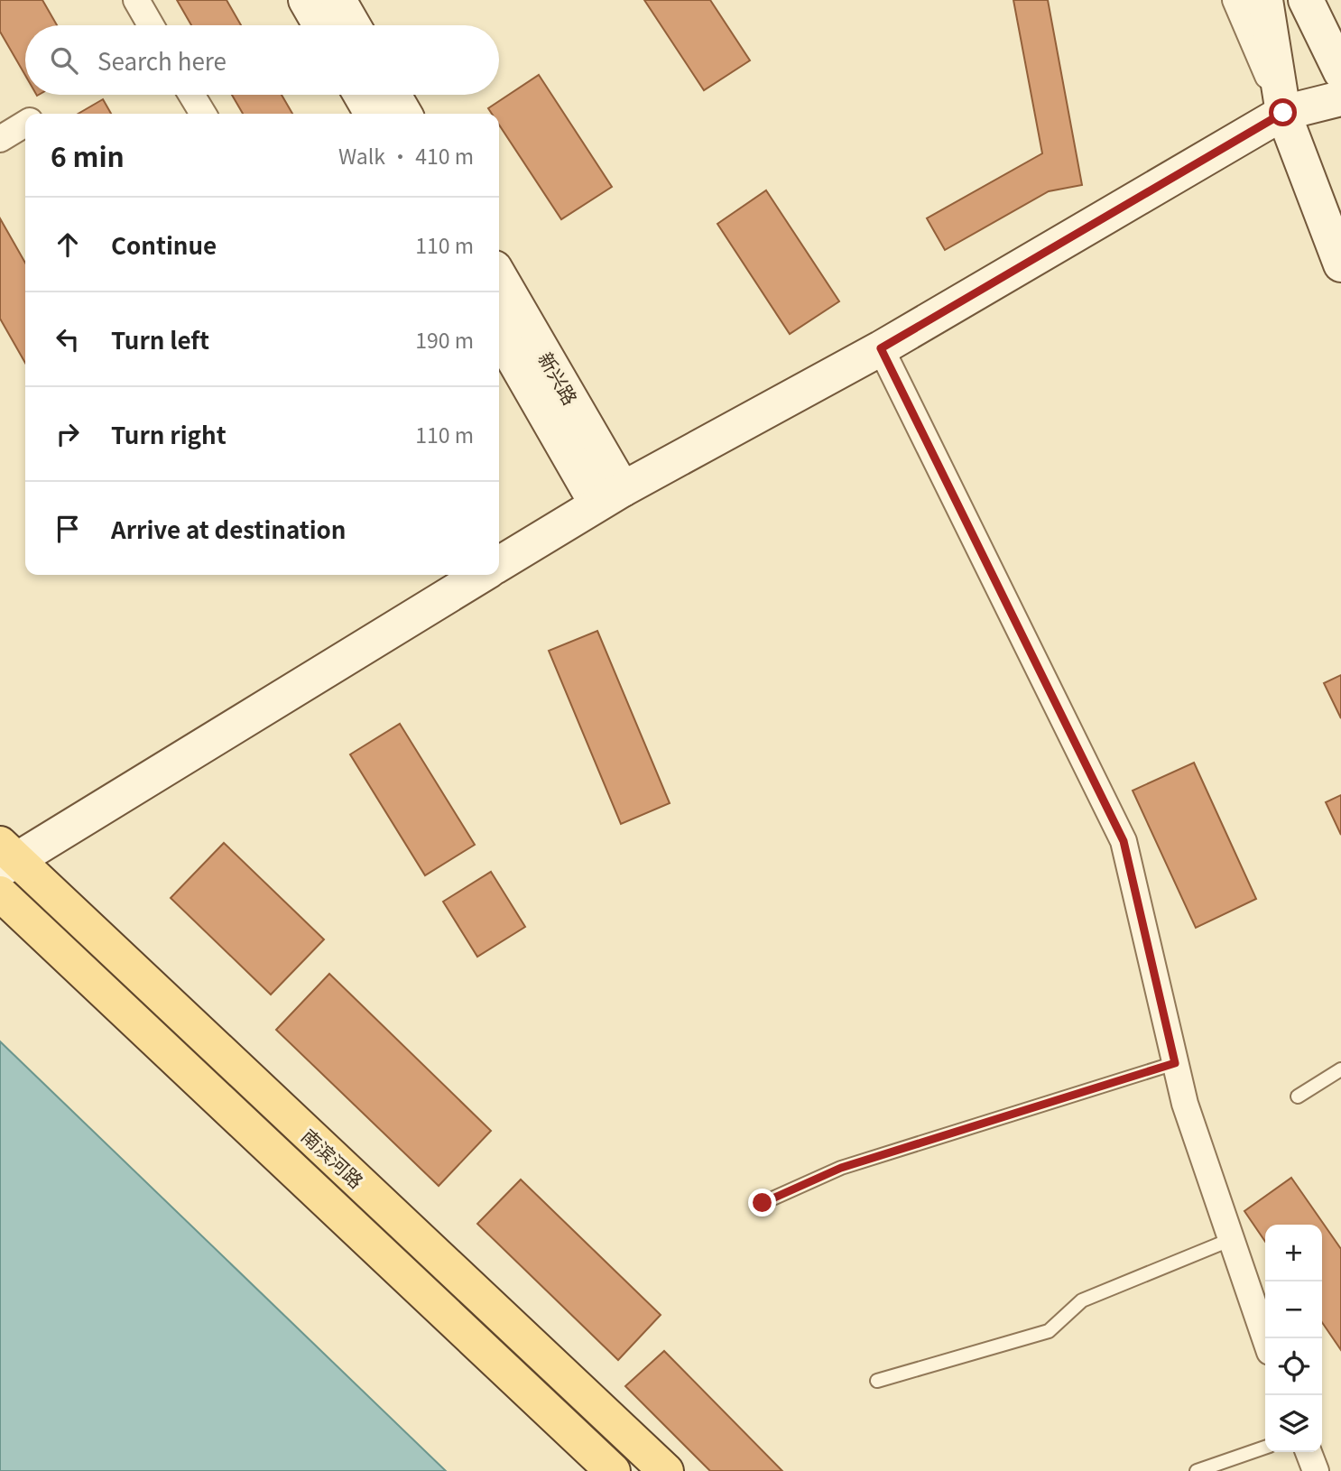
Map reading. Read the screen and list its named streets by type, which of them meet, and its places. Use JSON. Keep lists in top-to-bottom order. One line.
{"streets":{"main road":["新兴路","南滨河路"]},"page":{"search":"Search here","heading":["6 min","Walk · 410 m"],"list":[["Continue","110 m"],["Turn left","190 m"],["Turn right","110 m"],"Arrive at destination"],"map_buttons":["+","−"]}}
